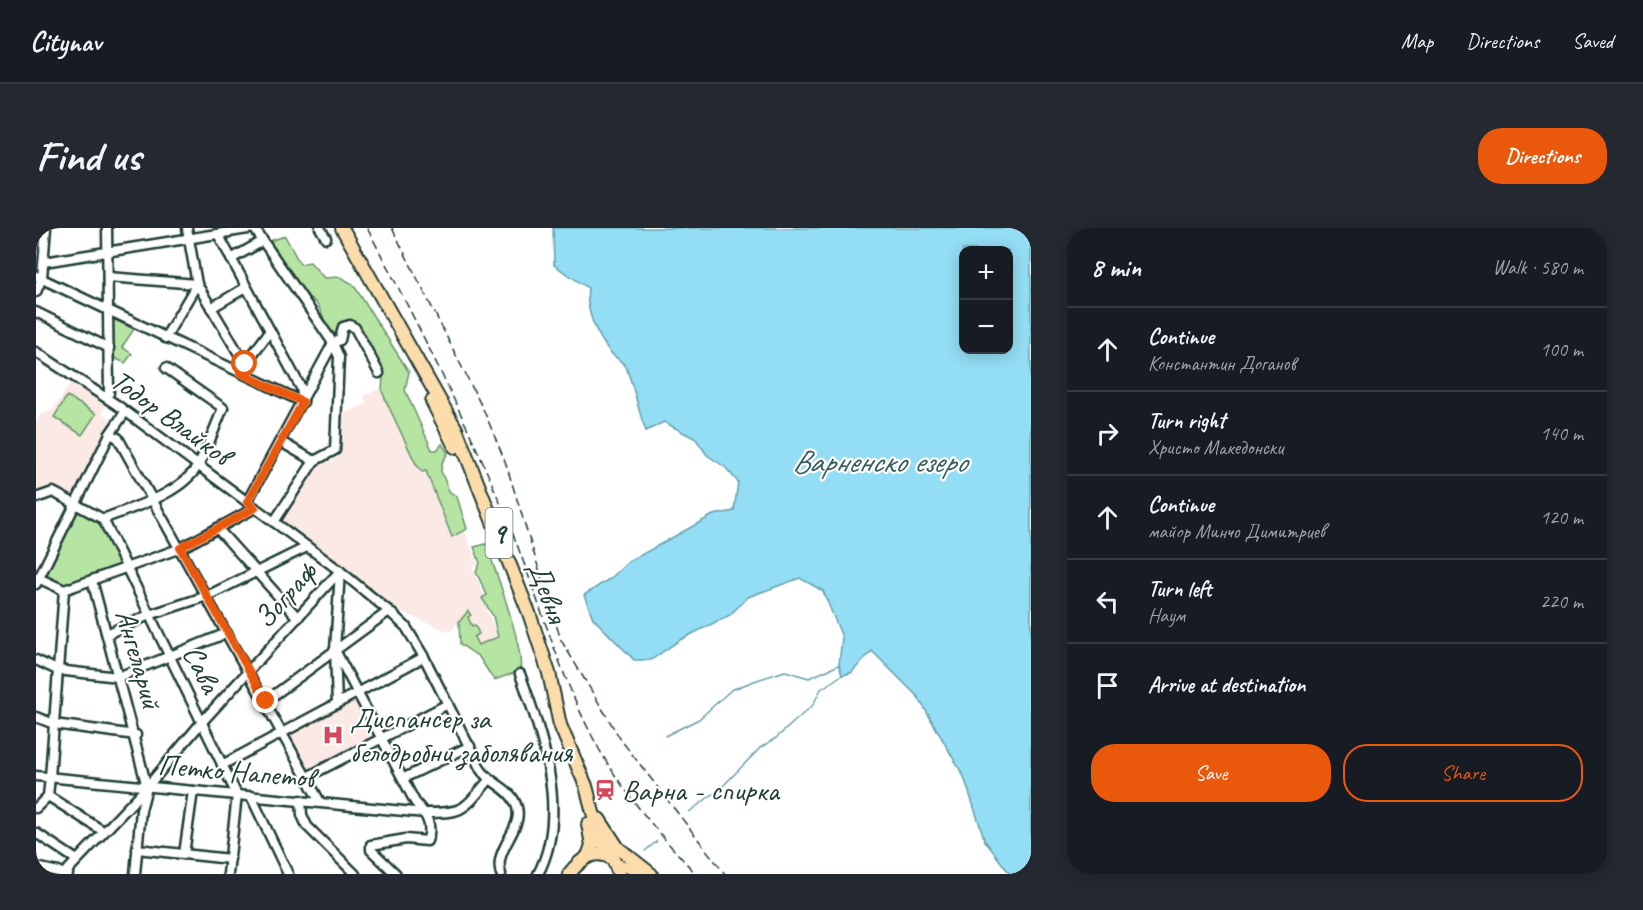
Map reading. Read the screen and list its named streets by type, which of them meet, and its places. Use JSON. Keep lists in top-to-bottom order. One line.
{"streets":{"highway":["9","Девня"],"street":["Тодор Влайков","Зограф","Ангеларий","Сава","Петко Напетов"]},"crossings":[["Тодор Влайков","Зограф"],["Тодор Влайков","Петко Напетов"],["Зограф","Ангеларий"],["Зограф","Сава"],["Зограф","Петко Напетов"],["Ангеларий","Петко Напетов"],["Сава","Петко Напетов"]],"water":["Варненско езеро"],"places":{"hospital":["Диспансер за белодробни заболявания"],"station":["Варна - спирка"]},"page":{"header":"Citynav","nav":["Map","Directions","Saved"],"buttons":["Directions",["Save","Share"]],"title":"Find us","heading":["8 min","Walk · 580 m"],"map_buttons":["+","−"],"list":[["Continue","Константин Доганов","100 m"],["Turn right","Христо Македонски","140 m"],["Continue","майор Минчо Димитриев","120 m"],["Turn left","Наум","220 m"],"Arrive at destination"]}}
